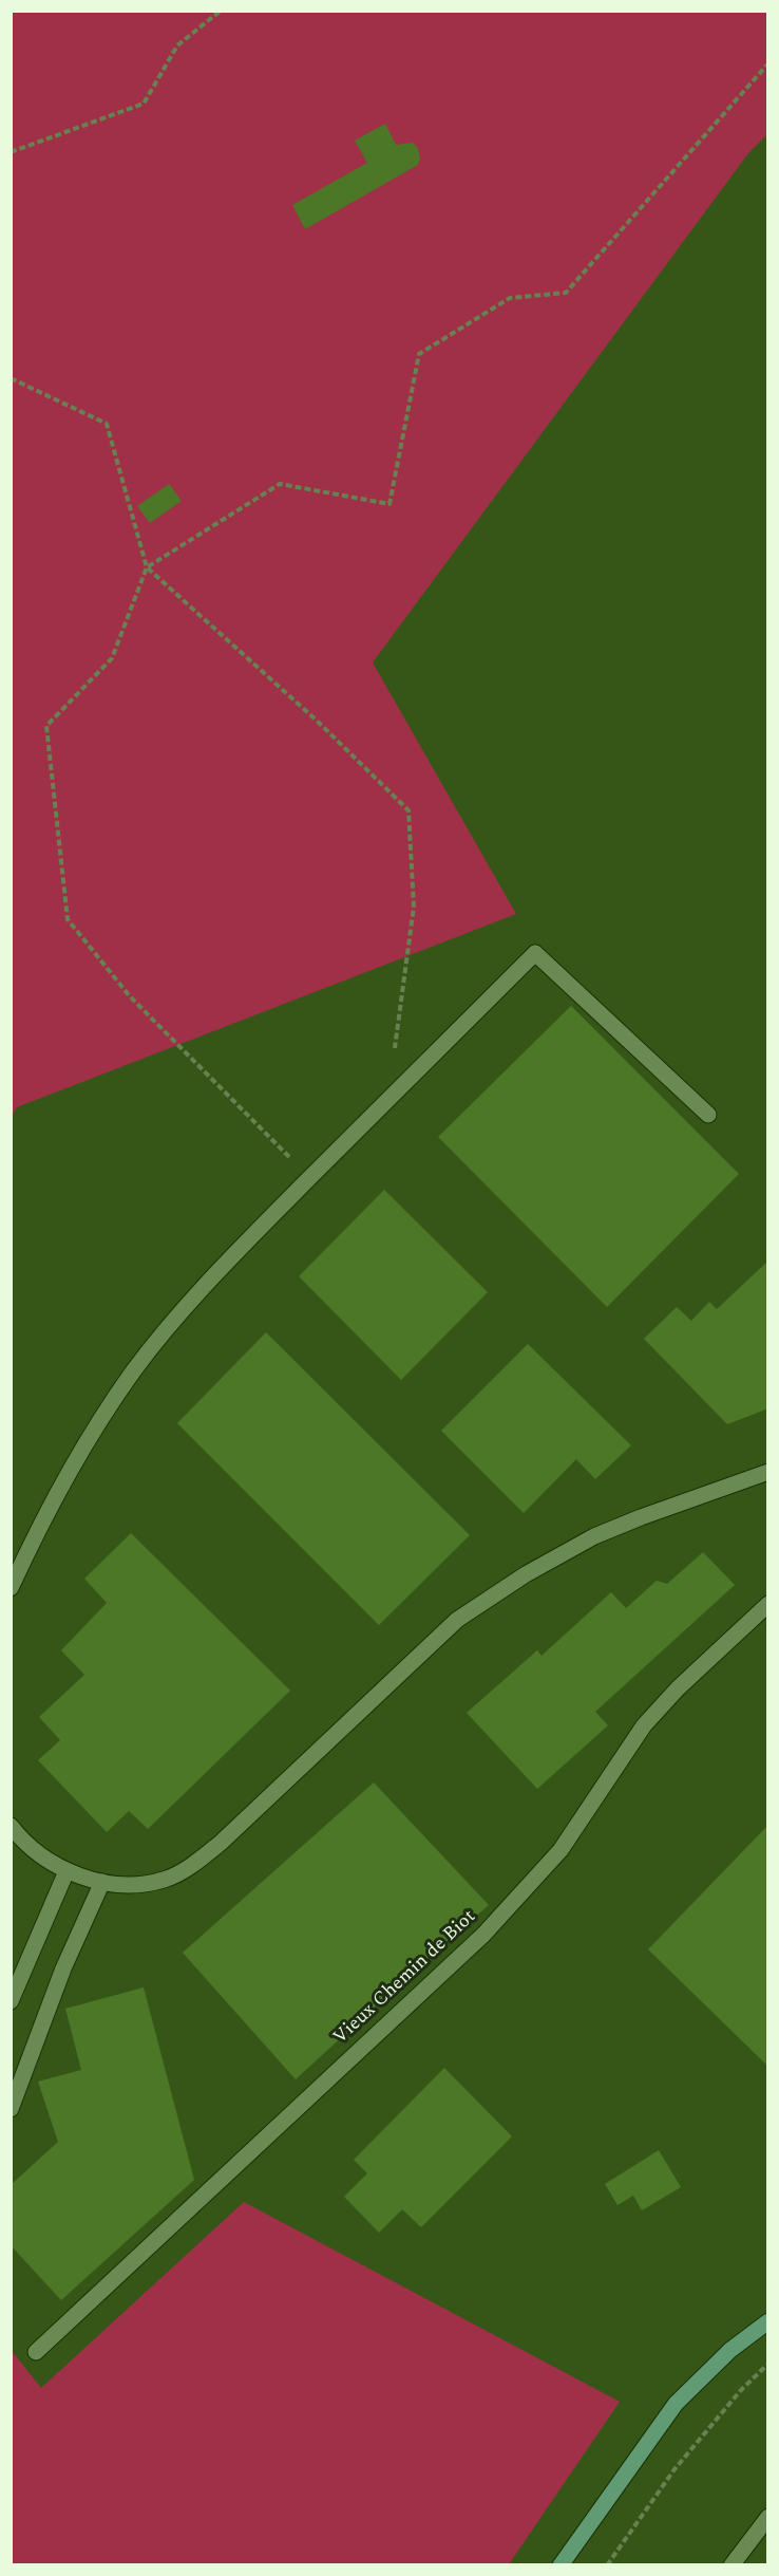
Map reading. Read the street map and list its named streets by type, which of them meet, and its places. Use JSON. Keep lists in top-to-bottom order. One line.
{"streets":{"street":["Vieux Chemin de Biot"]}}
